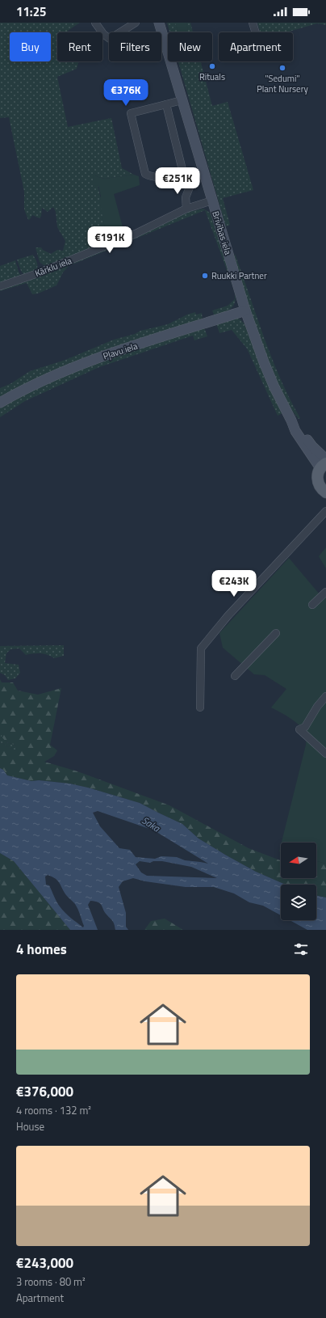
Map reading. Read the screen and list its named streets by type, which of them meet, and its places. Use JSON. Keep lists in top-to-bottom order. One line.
{"streets":{"main road":["Brīvības iela","Pļavu iela"],"street":["Kārklu iela"]},"crossings":[["Brīvības iela","Kārklu iela"],["Brīvības iela","Pļavu iela"]],"water":["Saka"],"places":["Rituals","\"Sedumi\" Plant Nursery","Ruukki Partner"],"north":"left","page":{"status":"11:25","chip":["Buy","Rent","Filters","New","Apartment"],"price":["€376K","€251K","€191K","€243K"],"heading":"4 homes","list":[{"name":"€376,000","note":"4 rooms · 132 m² · House"},{"name":"€243,000","note":"3 rooms · 80 m² · Apartment"}]}}
